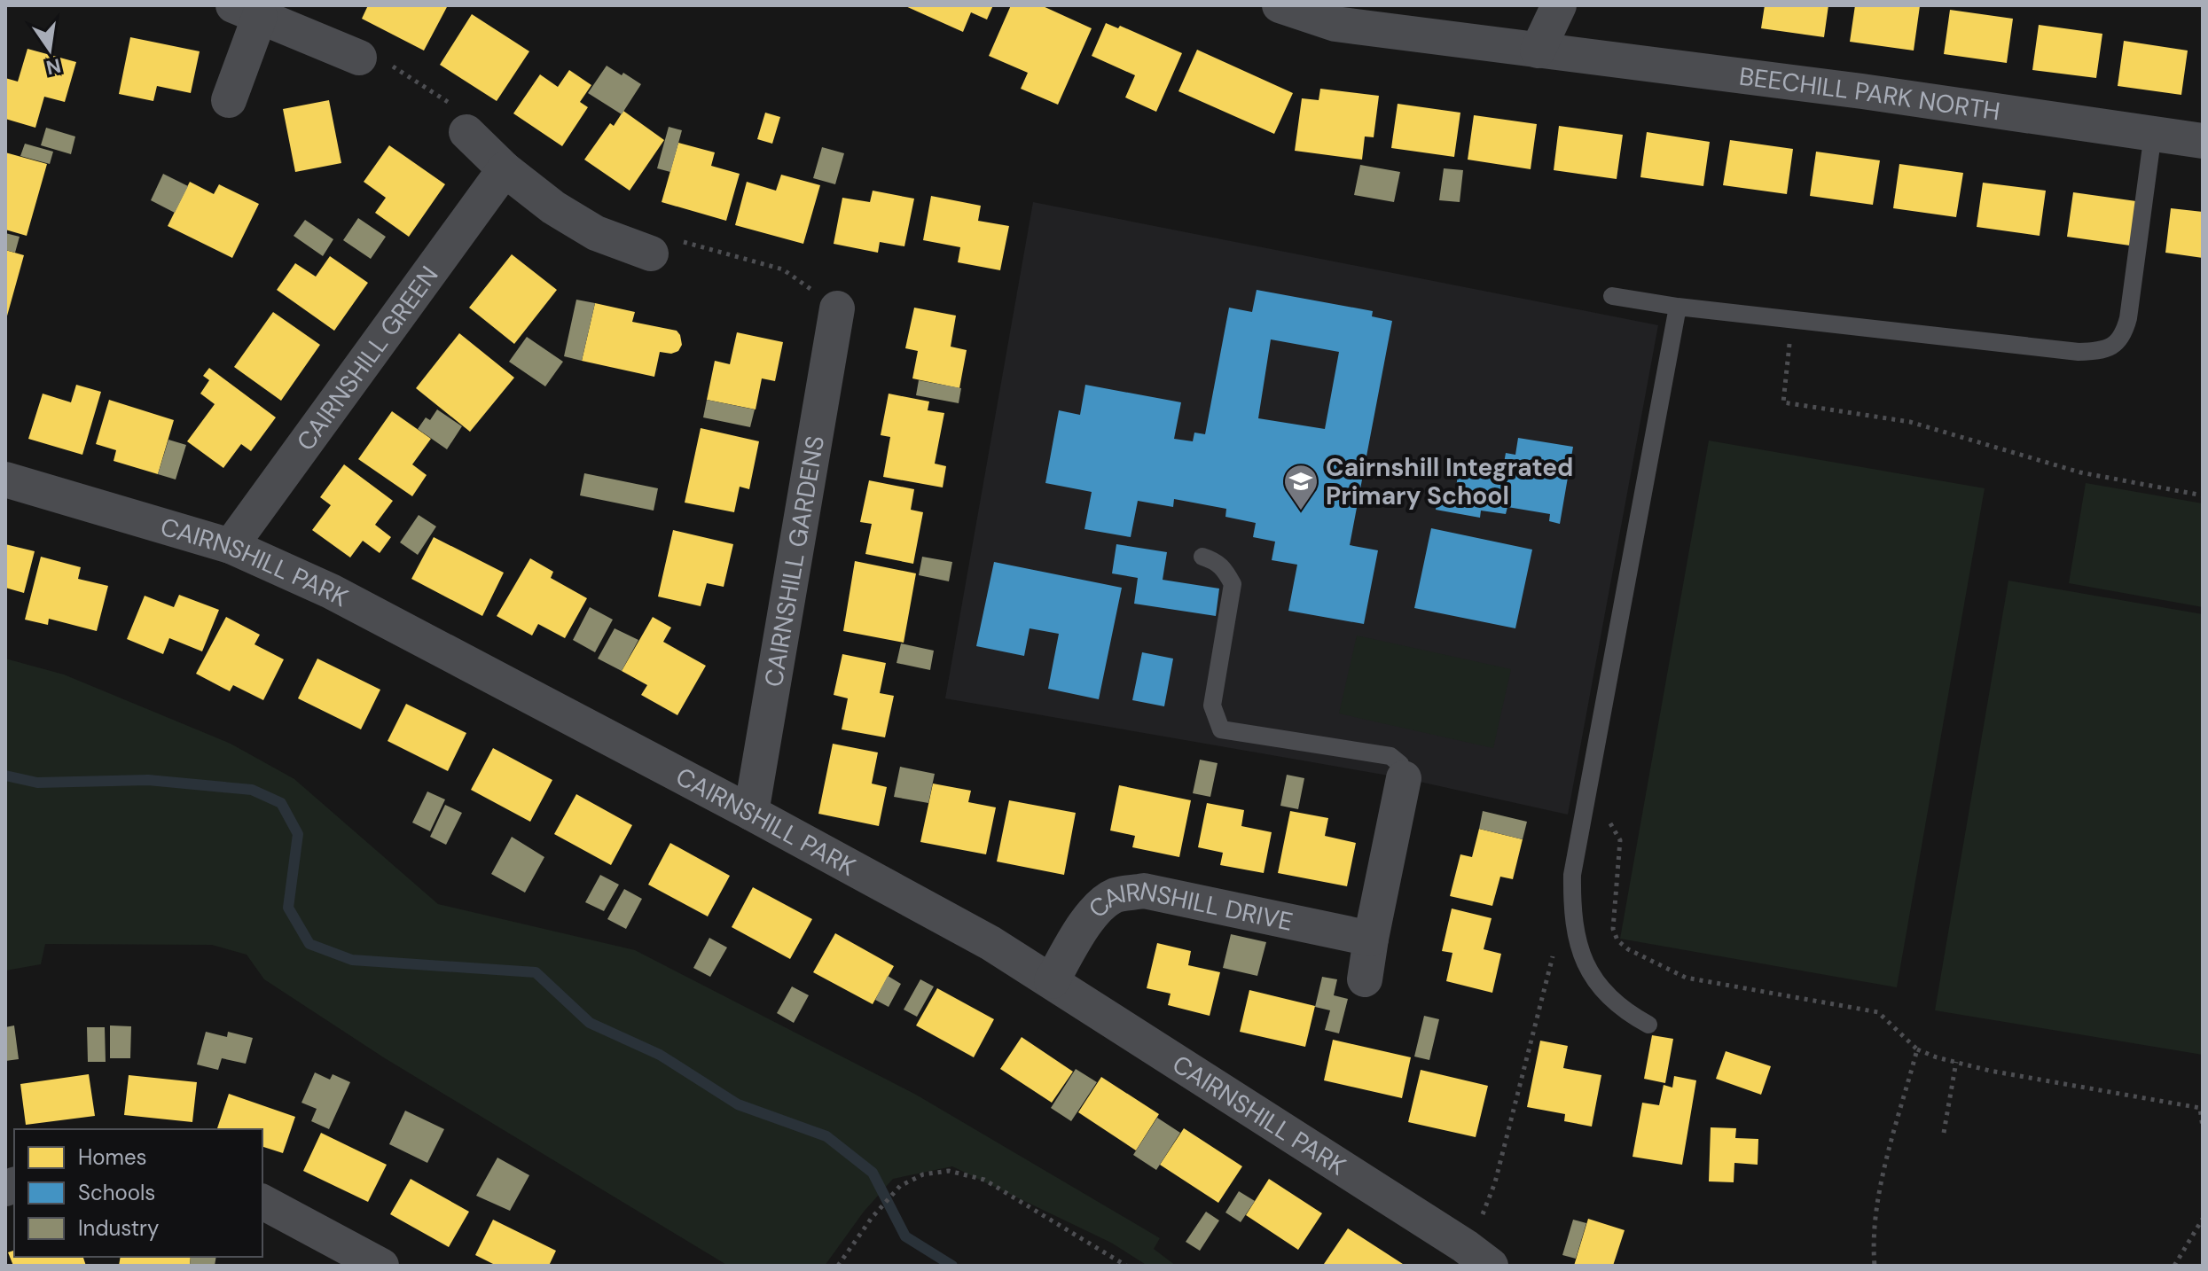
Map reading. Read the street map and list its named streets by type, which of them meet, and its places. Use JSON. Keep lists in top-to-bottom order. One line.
{"streets":{"street":["BEECHILL PARK NORTH","CAIRNSHILL GREEN","CAIRNSHILL GARDENS","CAIRNSHILL PARK","CAIRNSHILL DRIVE"]},"crossings":[["CAIRNSHILL GREEN","CAIRNSHILL PARK"],["CAIRNSHILL GARDENS","CAIRNSHILL PARK"],["CAIRNSHILL PARK","CAIRNSHILL DRIVE"]],"places":{"school or university":["Cairnshill Integrated Primary School"]},"legend":["Homes","Schools","Industry"],"north":"bottom"}
